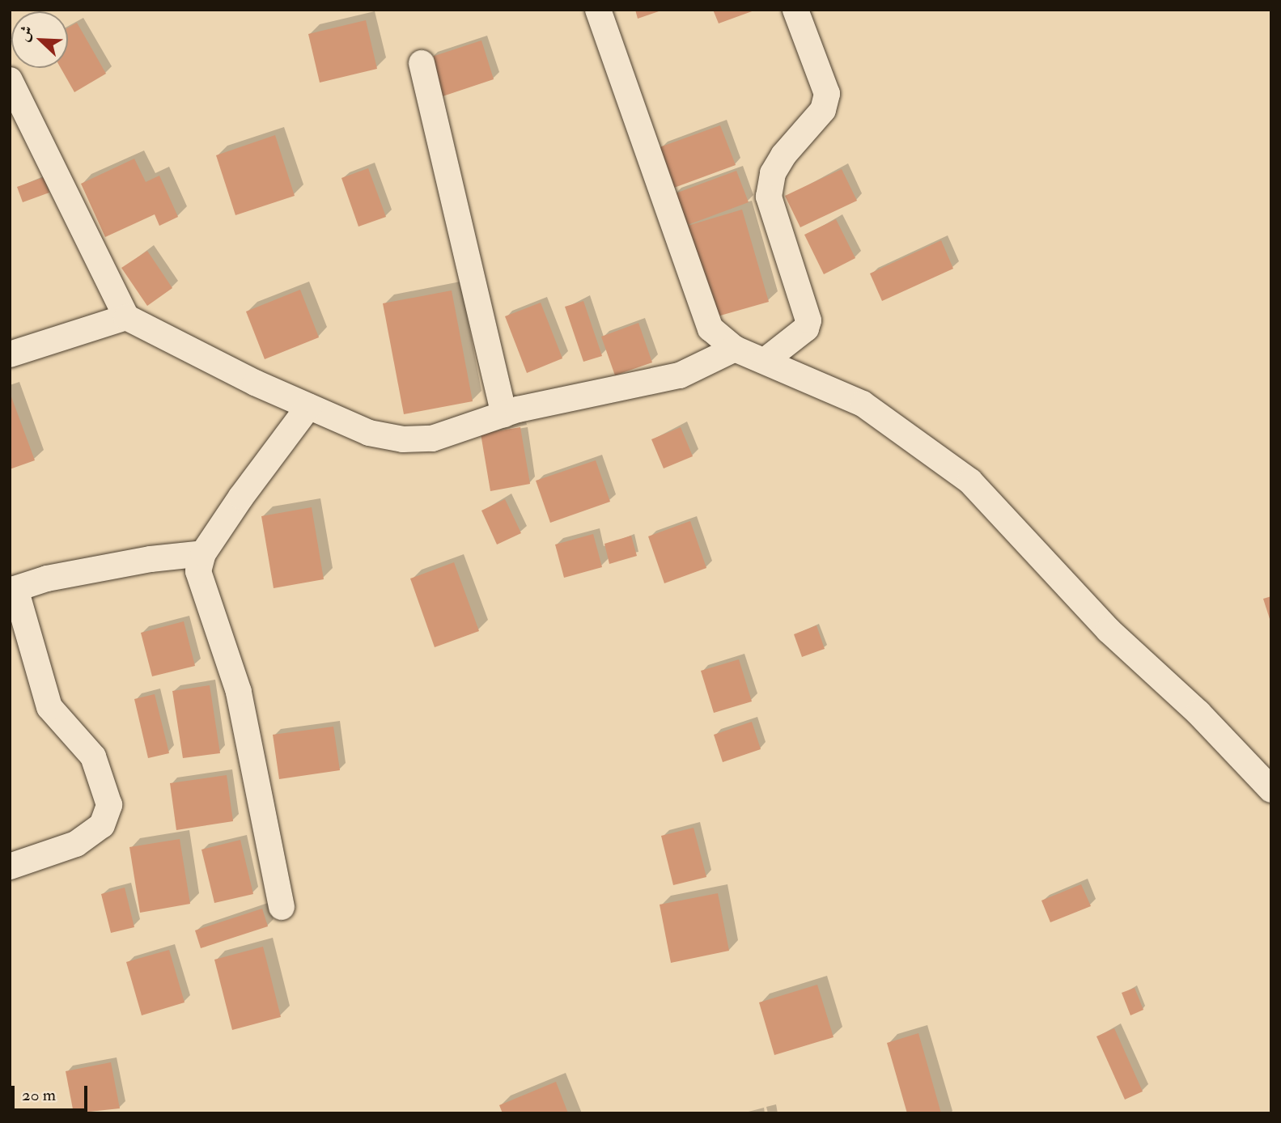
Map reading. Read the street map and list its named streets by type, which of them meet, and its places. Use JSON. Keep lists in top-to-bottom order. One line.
{"scale_bar":"20 m","north":"top left"}
